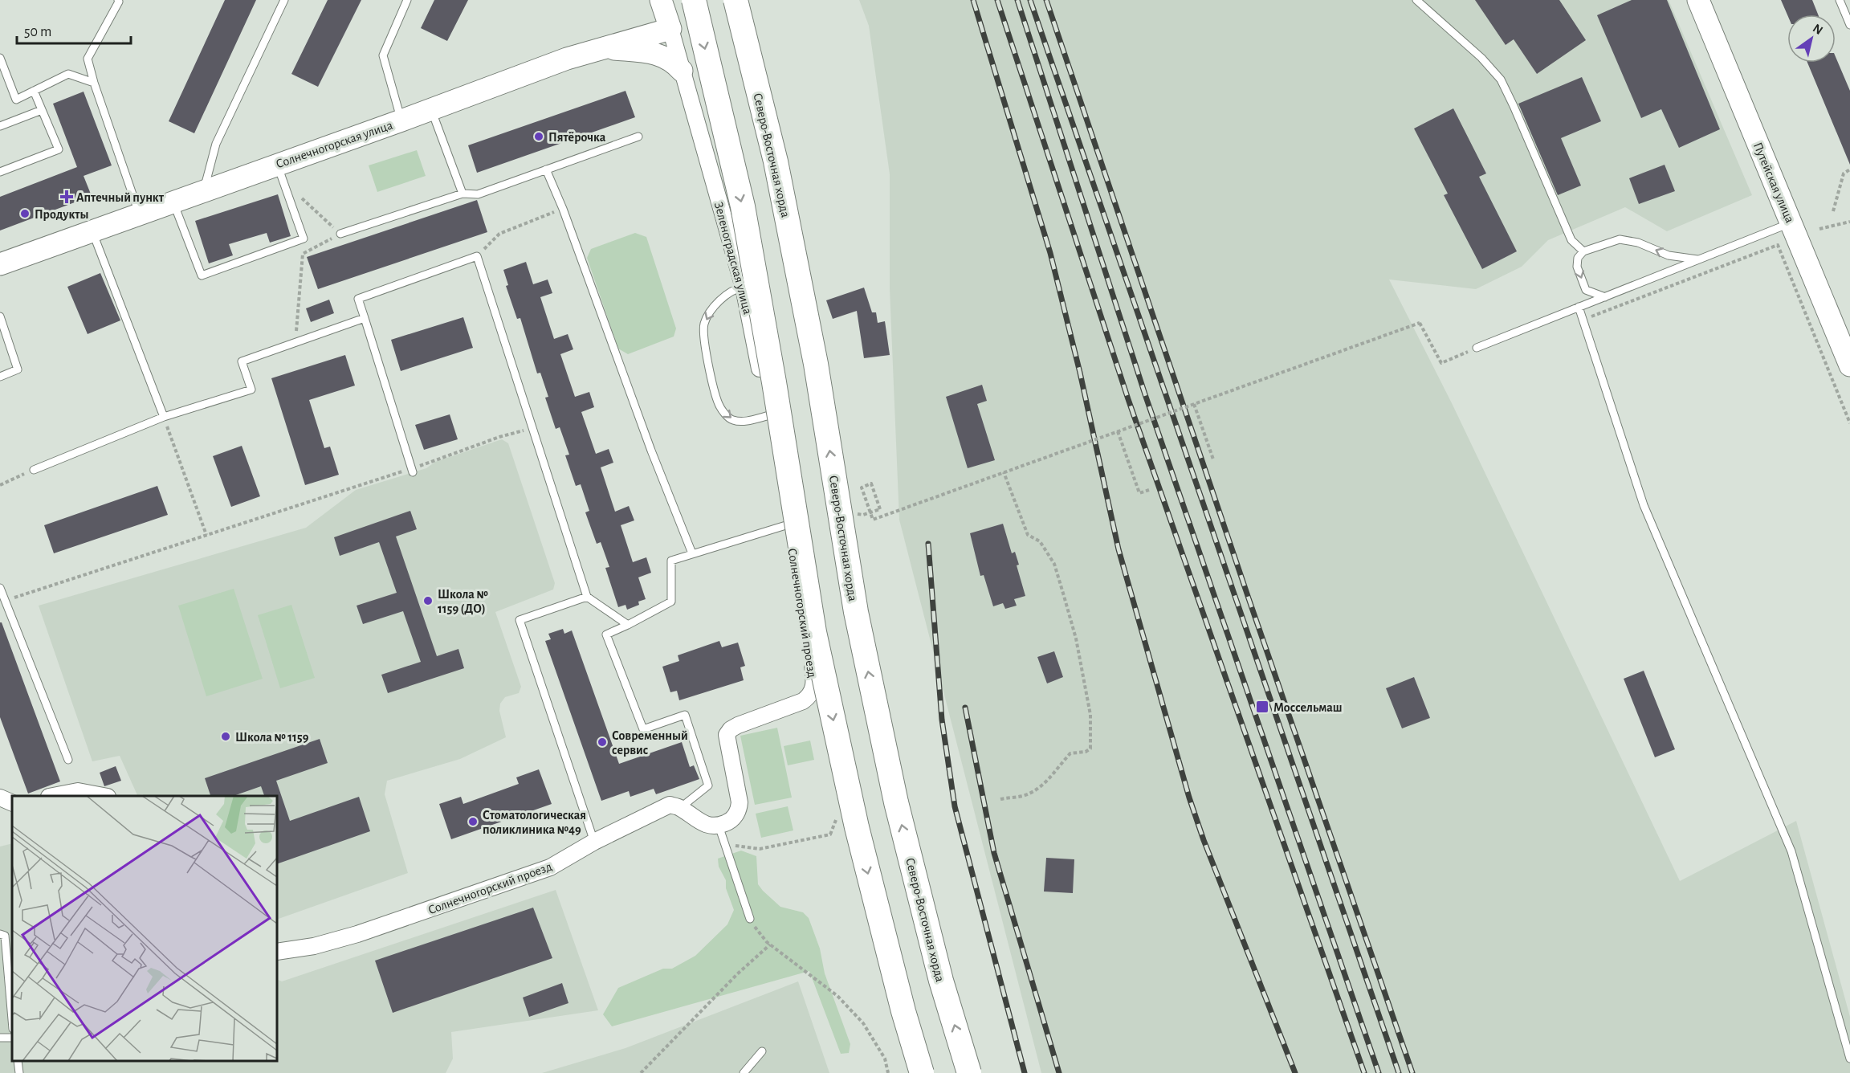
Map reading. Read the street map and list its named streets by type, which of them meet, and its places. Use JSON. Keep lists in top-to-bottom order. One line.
{"streets":{"main road":["Северо-Восточная хорда"],"street":["Солнечногорская улица","Путейская улица","Зеленоградская улица","Солнечногорский проезд"]},"crossings":[["Солнечногорская улица","Зеленоградская улица"],["Зеленоградская улица","Солнечногорский проезд"]],"places":{"other":["Пятёрочка","Продукты","Школа № 1159 (ДО)","Школа № 1159","Современный сервис","Стоматологическая поликлиника №49"],"health":["Аптечный пункт"],"transit":["Моссельмаш"]},"scale_bar":"50 m","north":"top right"}
